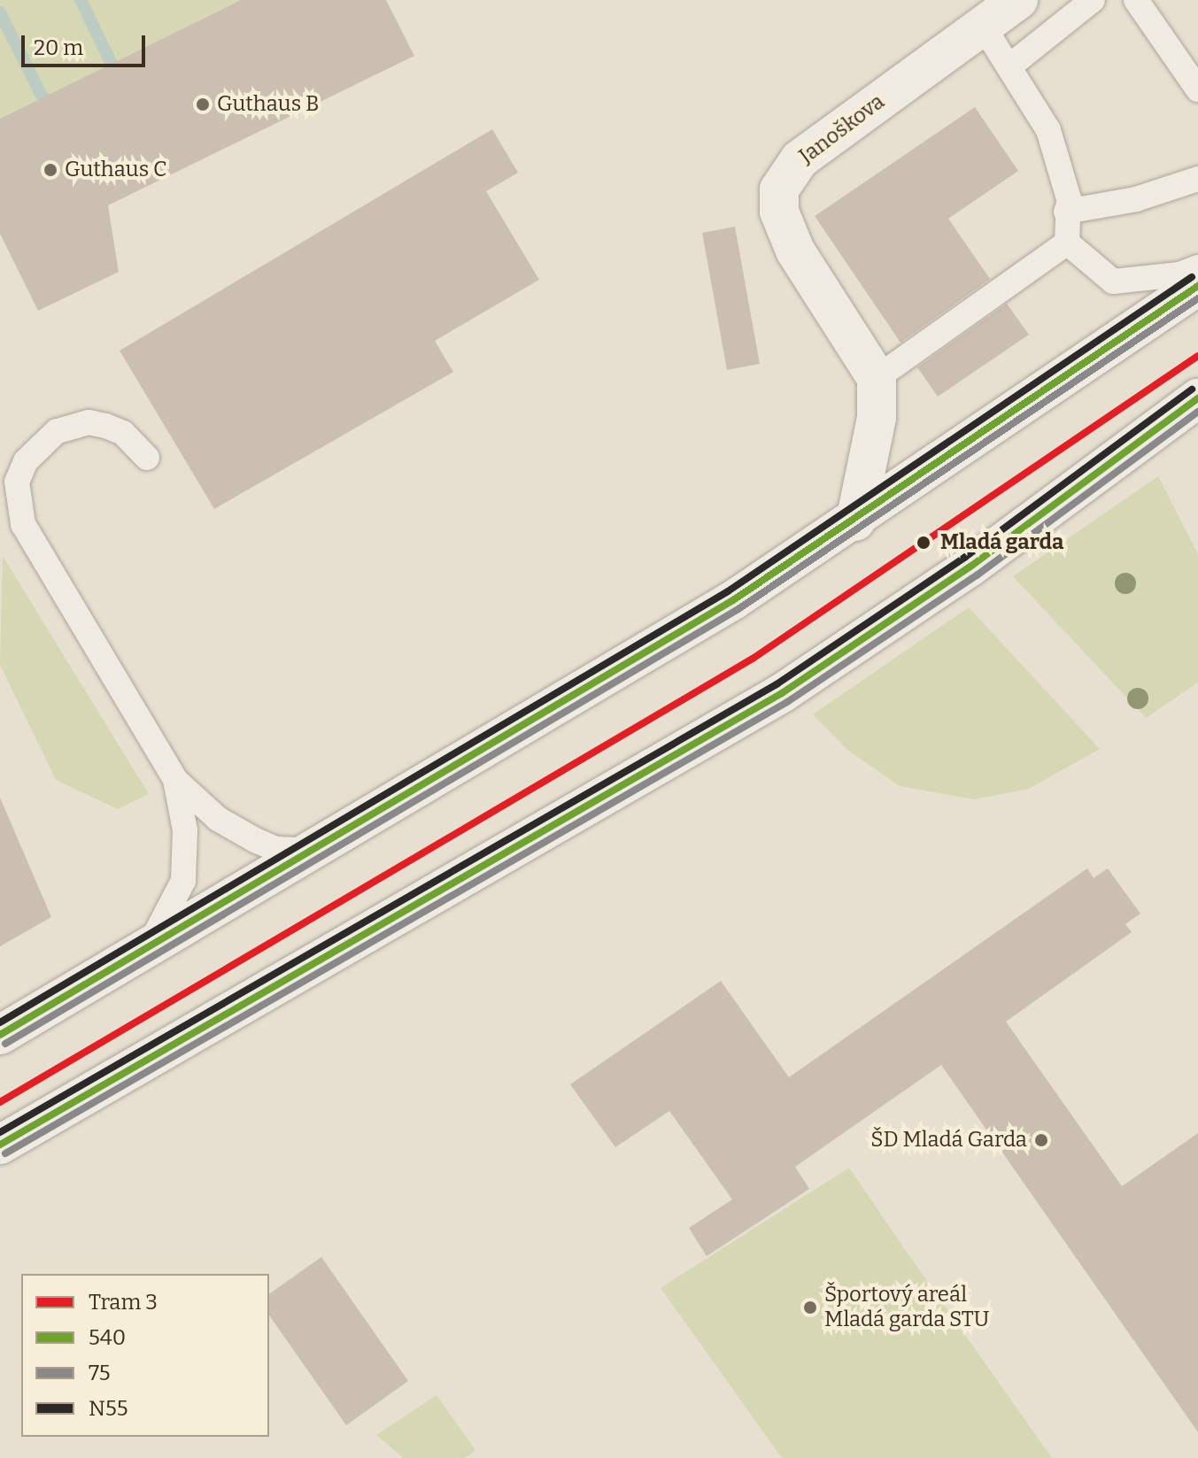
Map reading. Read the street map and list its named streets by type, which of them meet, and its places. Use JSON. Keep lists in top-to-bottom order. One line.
{"streets":{"main road":["Janoškova"]},"places":["Guthaus B","Guthaus C","Mladá garda","ŠD Mladá Garda","Športový areál Mladá garda STU"],"lines":["transit line N55","transit line 540","transit line 75","tram line 3"],"legend":["Tram 3","540","75","N55"],"scale_bar":"20 m"}
